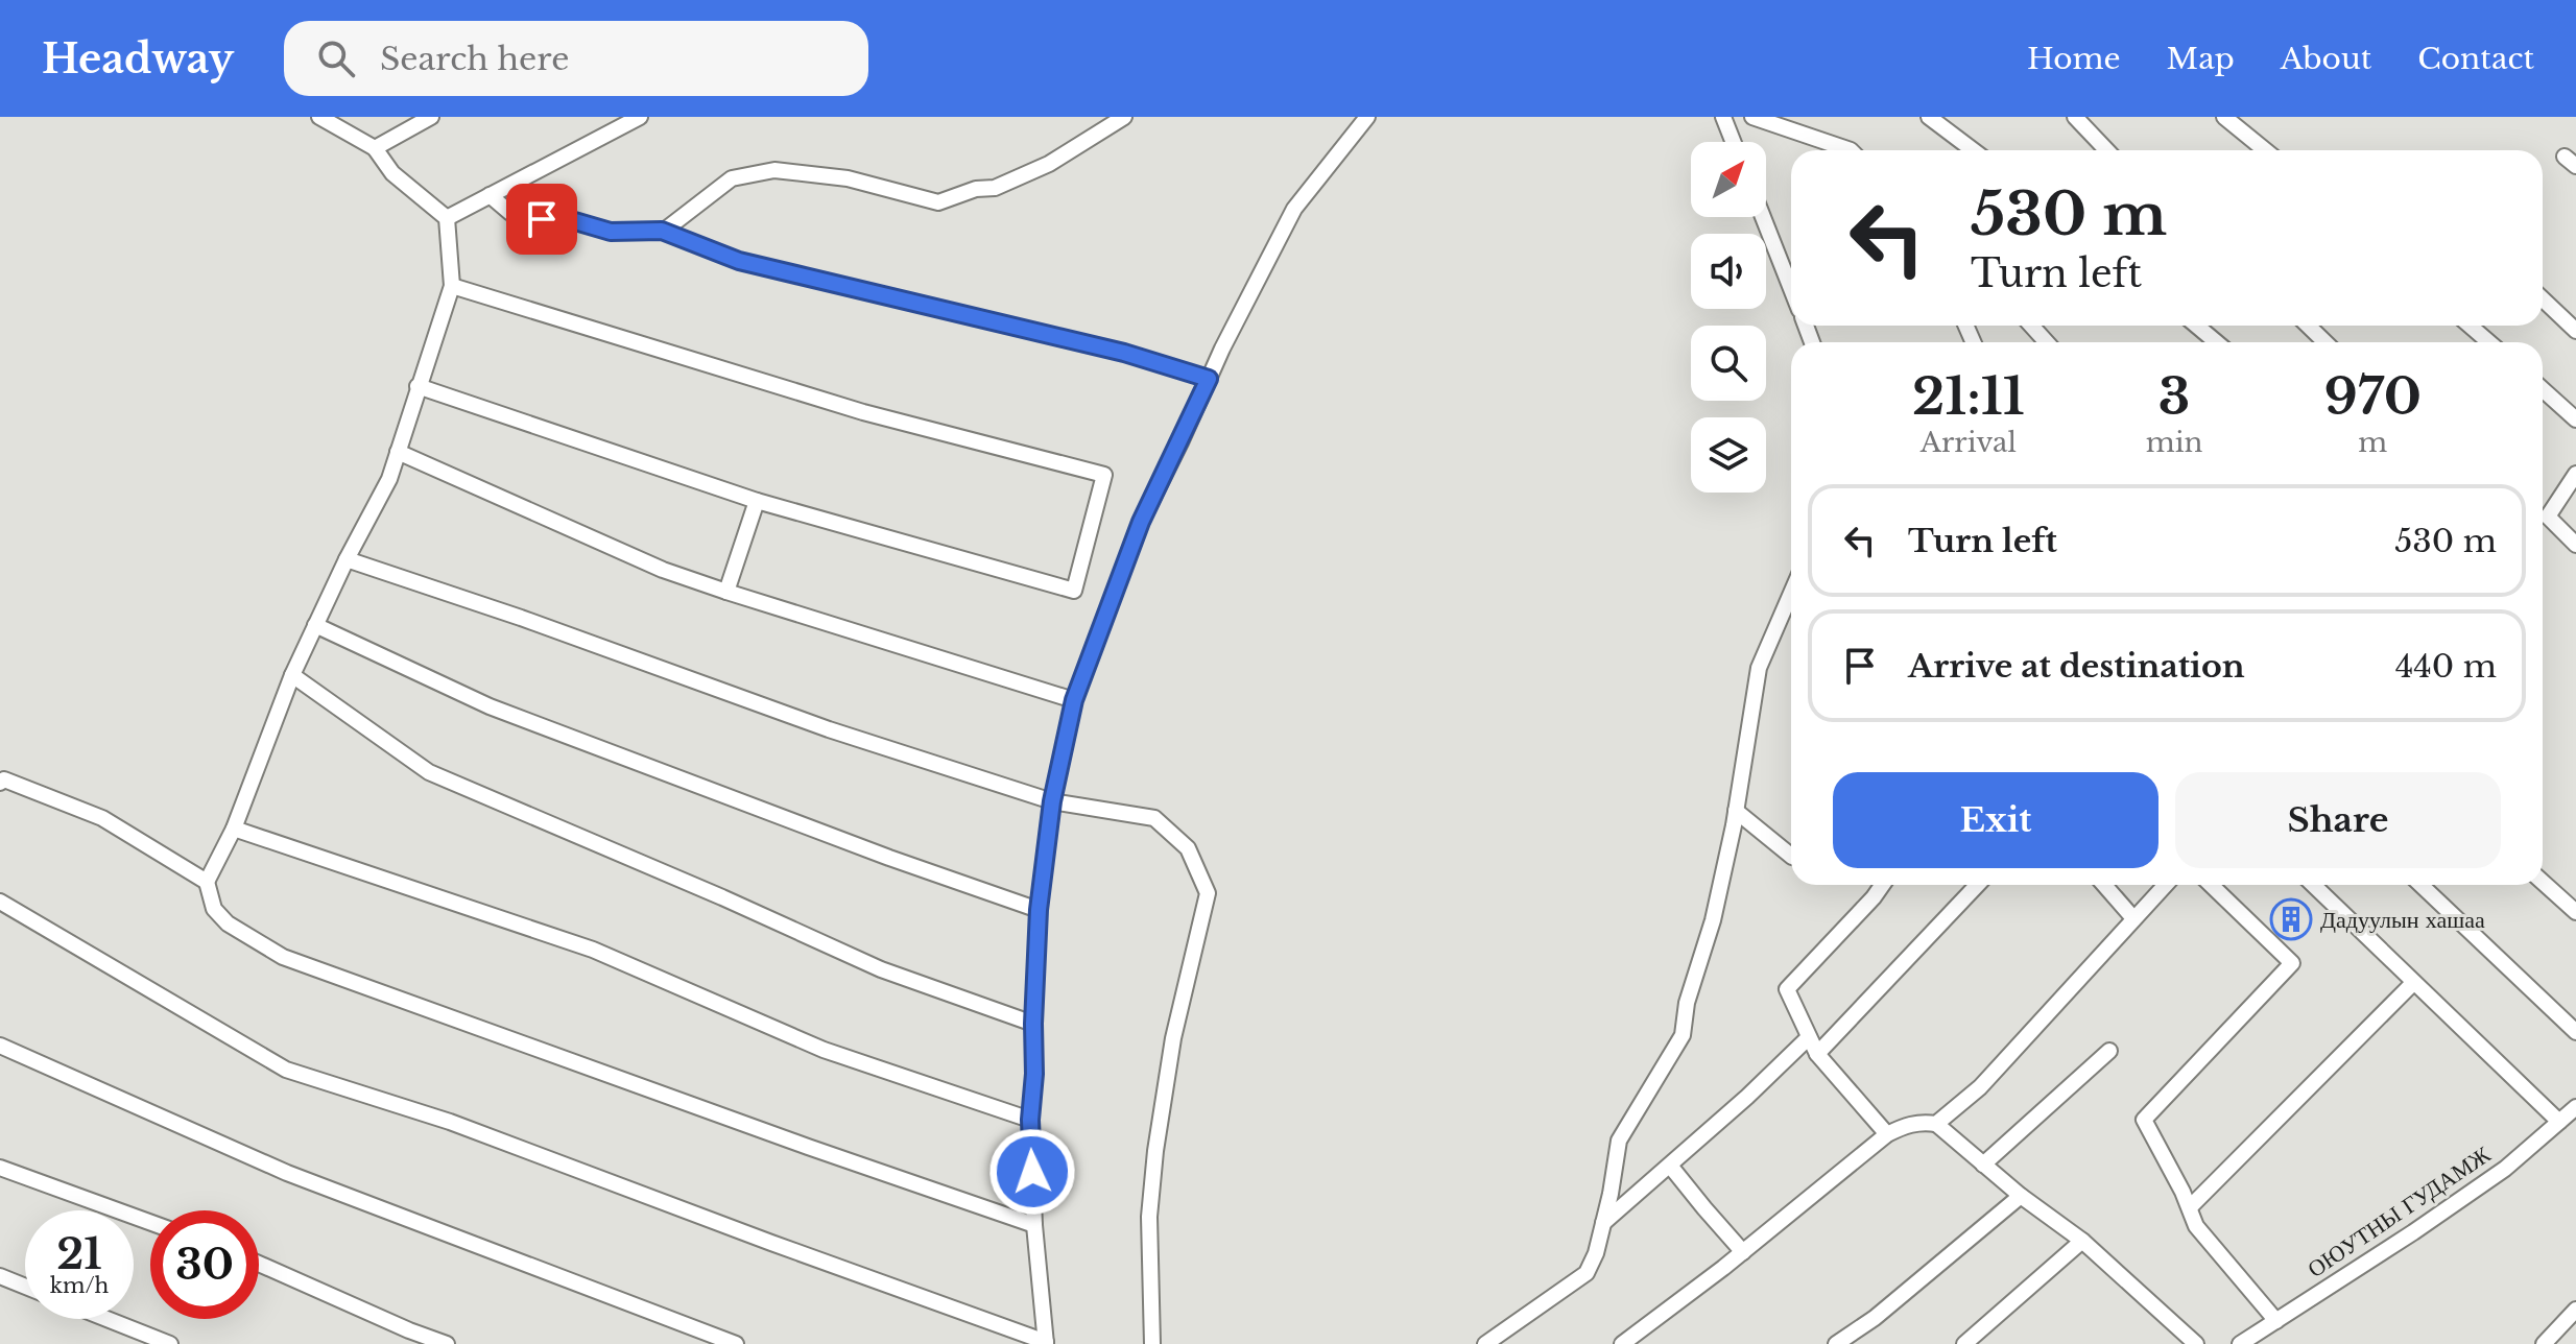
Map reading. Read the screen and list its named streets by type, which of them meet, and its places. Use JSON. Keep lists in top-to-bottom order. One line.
{"streets":{"street":["ОЮУТНЫ ГУДАМЖ"]},"places":{"building":["Дадуулын хашаа"]},"north":"top right","page":{"header":"Headway","search":"Search here","nav":["Home","Map","About","Contact"],"turn":["530 m","Turn left"],"eta":["21:11","Arrival","3","min","970","m"],"list":[{"name":"Turn left","value":"530 m"},{"name":"Arrive at destination","value":"440 m"}],"buttons":["Exit","Share"],"speed":"21 km/h","limit":"30"}}
